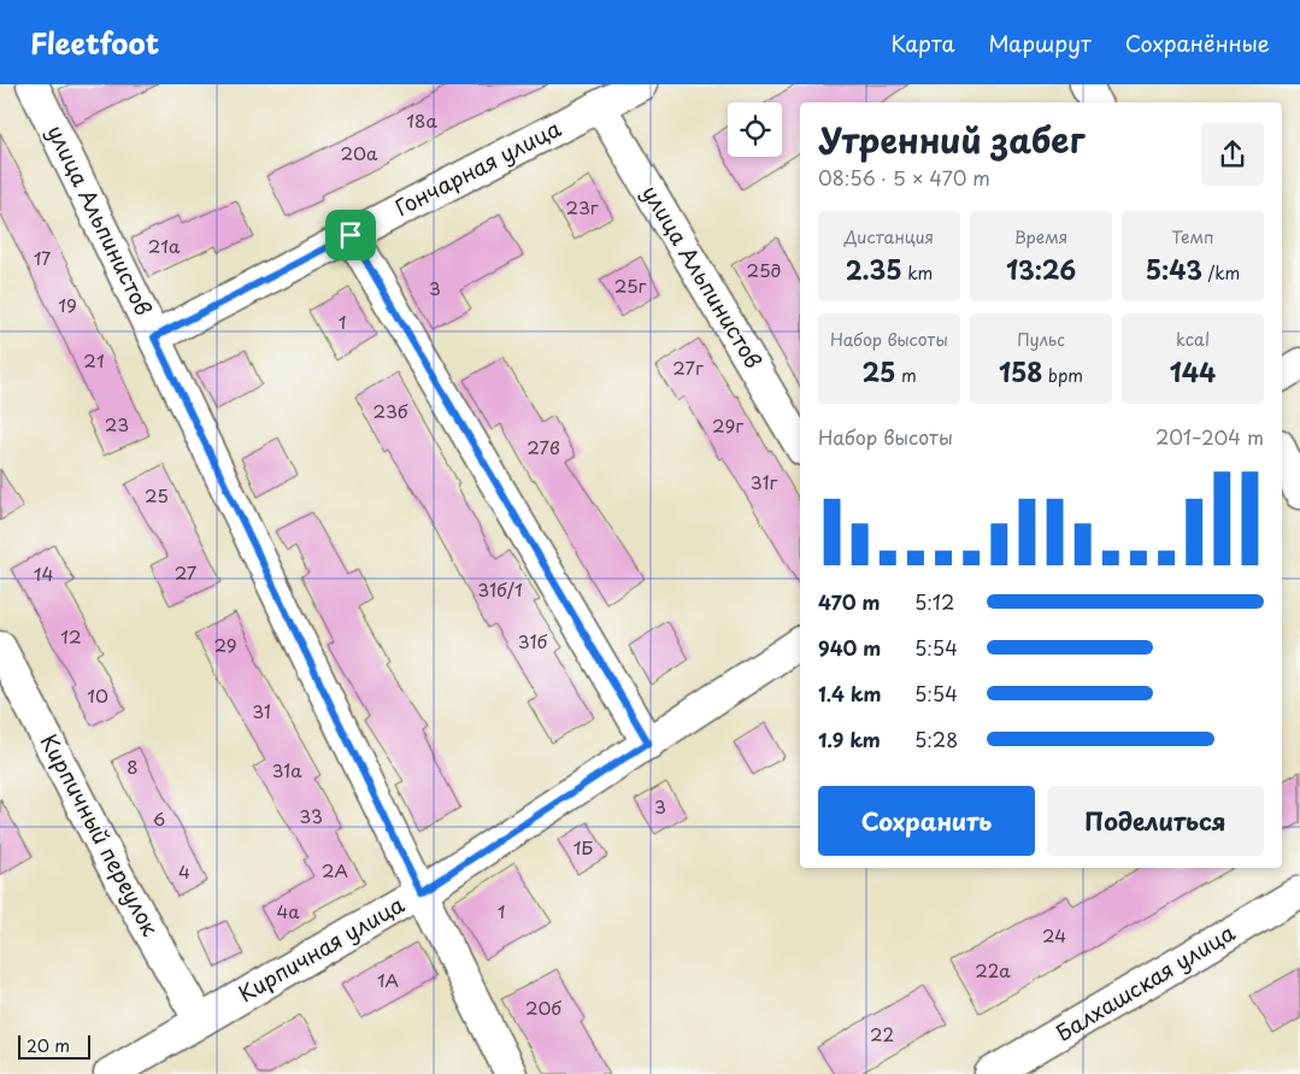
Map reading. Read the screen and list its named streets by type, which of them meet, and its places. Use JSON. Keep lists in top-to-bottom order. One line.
{"streets":{"street":["Гончарная улица","улица Альпинистов","Кирпичный переулок","Кирпичная улица","Балхашская улица"]},"crossings":[["Гончарная улица","улица Альпинистов"],["улица Альпинистов","Кирпичная улица"],["Кирпичный переулок","Кирпичная улица"]],"house_numbers":["18а","20а","23г","21а","17","25д","25г","3","19","1","21","27г","23б","23","29г","27в","31г","25","27","14","31б/1","12","31б","29","10","31","8","31а","3","33","6","1Б","2А","4","4а","1","24","22а","1А","20б","22"],"scale_bar":"20 m","page":{"header":"Fleetfoot","nav":["Карта","Маршрут","Сохранённые"],"heading":["Утренний забег","08:56 · 5 × 470 m"],"stats":[["Дистанция","2.35 km"],["Время","13:26"],["Темп","5:43 /km"],["Набор высоты","25 m"],["Пульс","158 bpm"],["kcal","144"]],"chart":["Набор высоты","201–204 m"],"list":[{"name":"470 m","note":"5:12"},{"name":"940 m","note":"5:54"},{"name":"1.4 km","note":"5:54"},{"name":"1.9 km","note":"5:28"}],"buttons":["Сохранить","Поделиться"],"scale":"20 m"}}
